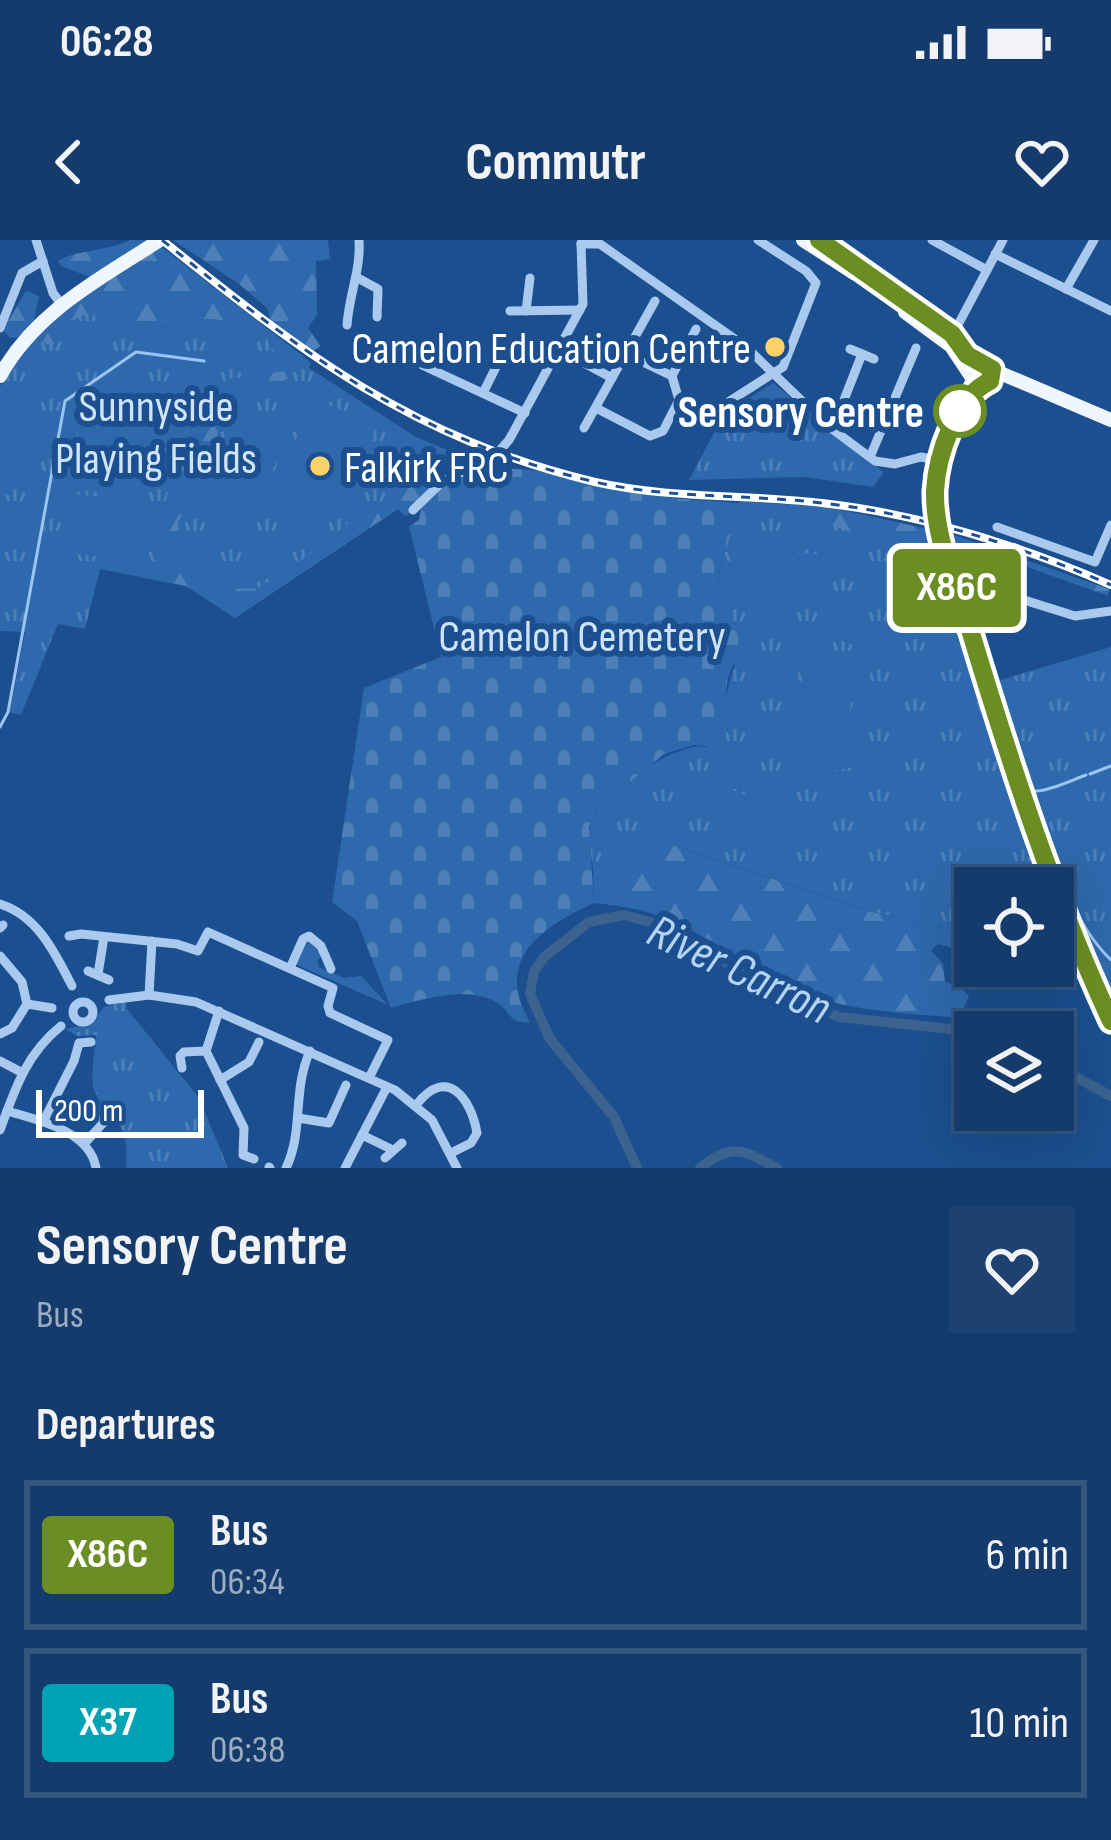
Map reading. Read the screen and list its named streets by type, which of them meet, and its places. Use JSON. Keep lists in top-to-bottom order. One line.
{"water":["River Carron"],"parks":["Sunnyside Playing Fields","Camelon Cemetery"],"places":["Camelon Education Centre","Sensory Centre","Falkirk FRC"],"lines":["bus line X86C"],"scale_bar":"200 m","page":{"status":"06:28","header":"Commutr","on_map":"X86C","scale":"200 m","heading":[["Sensory Centre","Bus"],"Departures"],"list":[{"mark":"X86C","name":"Bus","note":"06:34","value":"6 min"},{"mark":"X37","name":"Bus","note":"06:38","value":"10 min"}]}}
